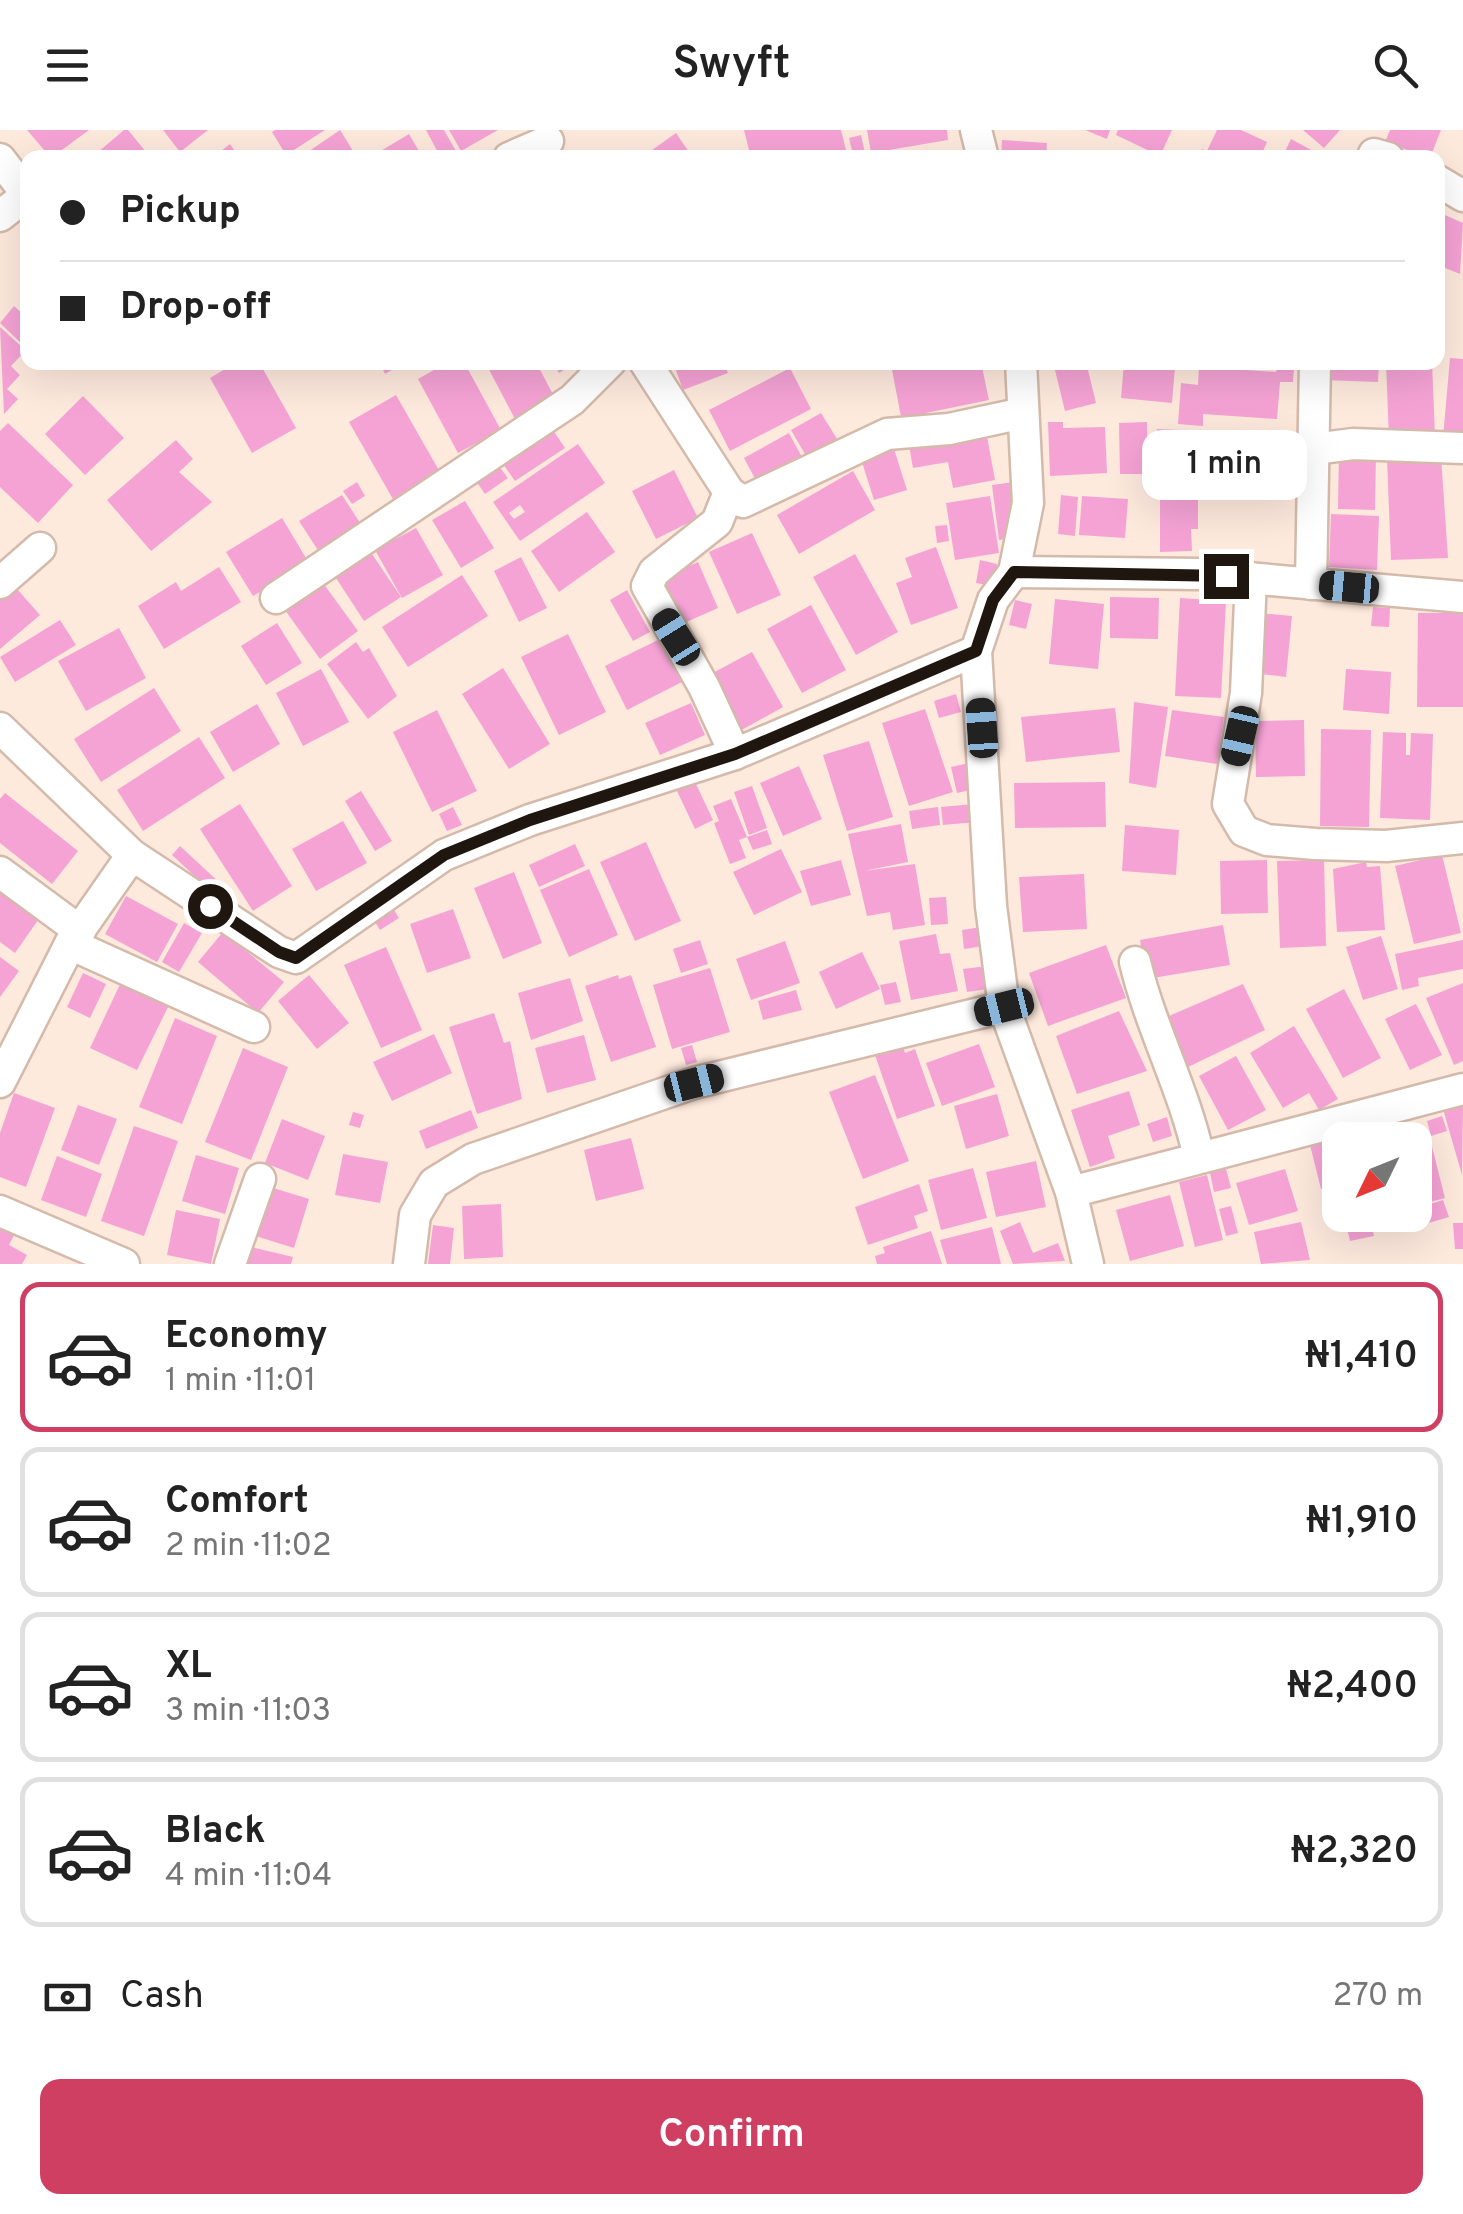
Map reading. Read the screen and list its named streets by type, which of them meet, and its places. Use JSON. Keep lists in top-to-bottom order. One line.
{"north":"bottom left","page":{"header":"Swyft","banner":["Pickup","Drop-off"],"bubble":"1 min","list":[{"name":"Economy","note":"1 min · 11:01","value":"₦1,410"},{"name":"Comfort","note":"2 min · 11:02","value":"₦1,910"},{"name":"XL","note":"3 min · 11:03","value":"₦2,400"},{"name":"Black","note":"4 min · 11:04","value":"₦2,320"}],"pay":["Cash","270 m"],"buttons":"Confirm"}}
